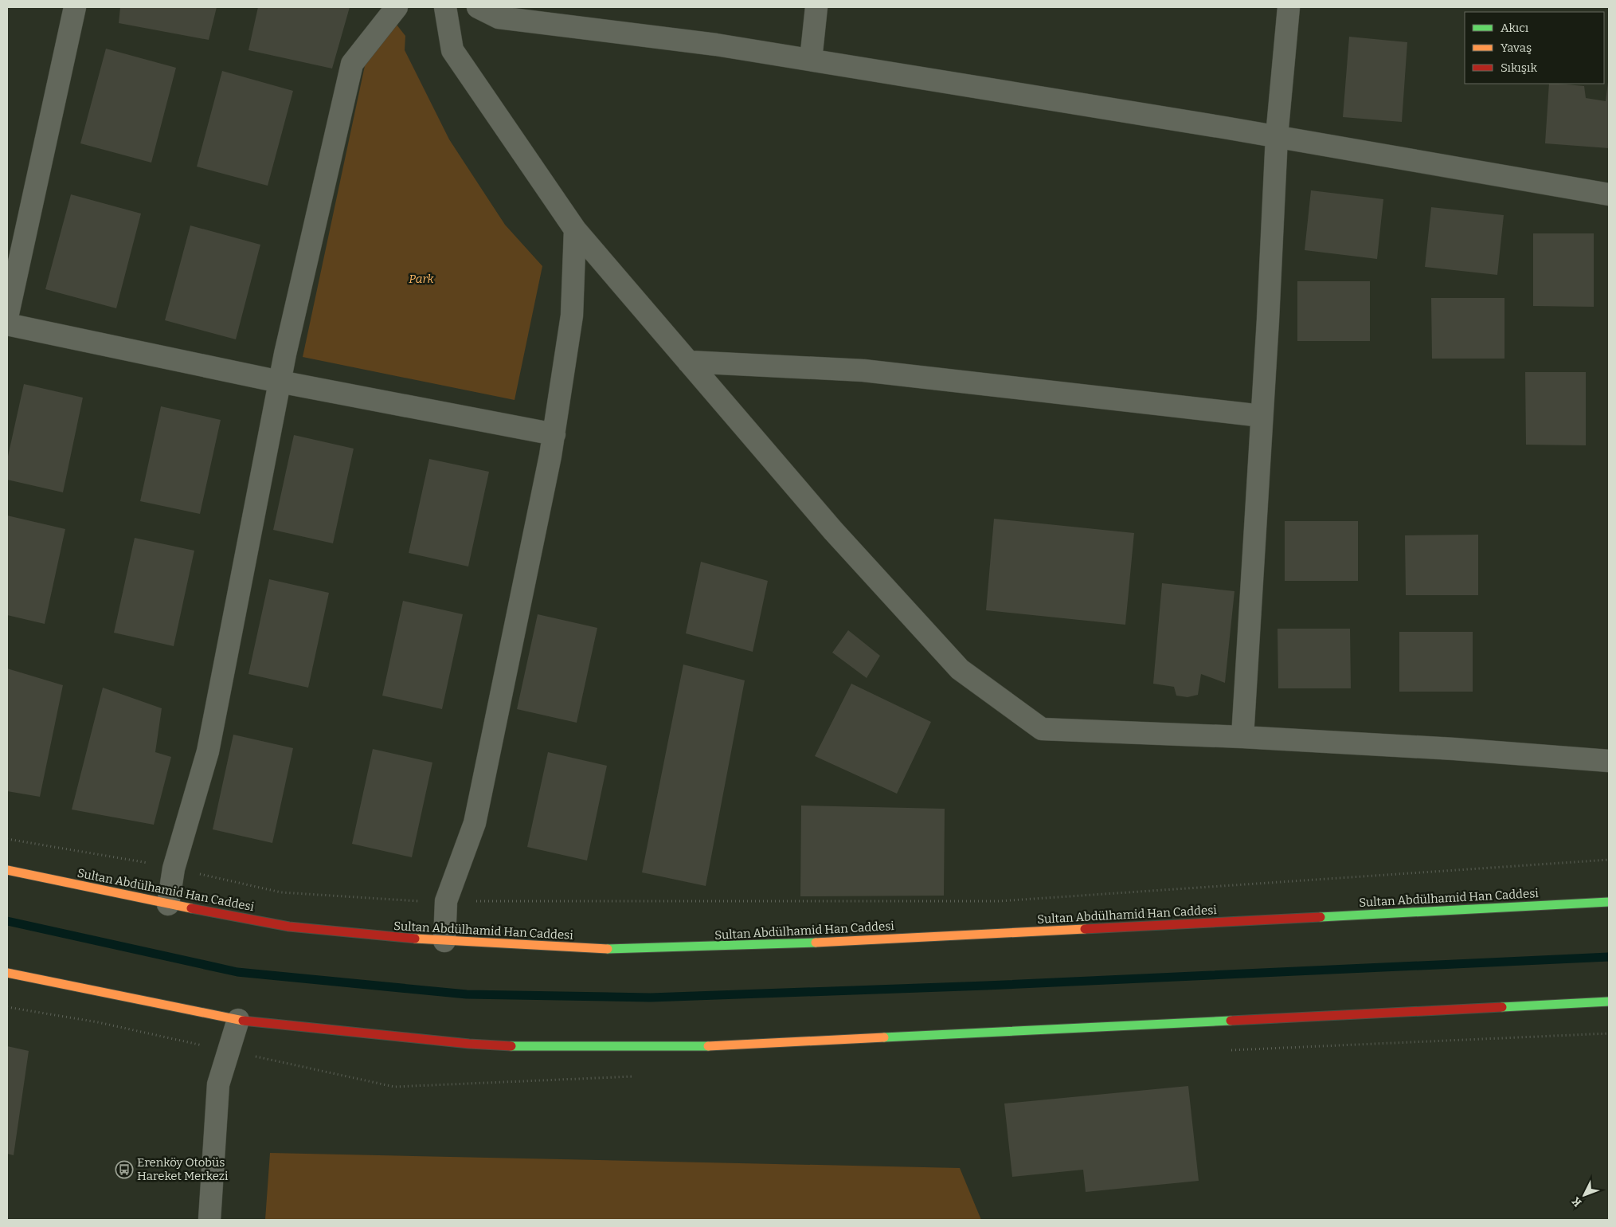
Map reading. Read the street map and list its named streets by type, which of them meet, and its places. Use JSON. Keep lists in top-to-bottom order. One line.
{"streets":{"main road":["Sultan Abdülhamid Han Caddesi"]},"parks":["Park"],"places":{"bus stop":["Erenköy Otobüs Hareket Merkezi"]},"legend":["Akıcı","Yavaş","Sıkışık"],"north":"bottom left"}
